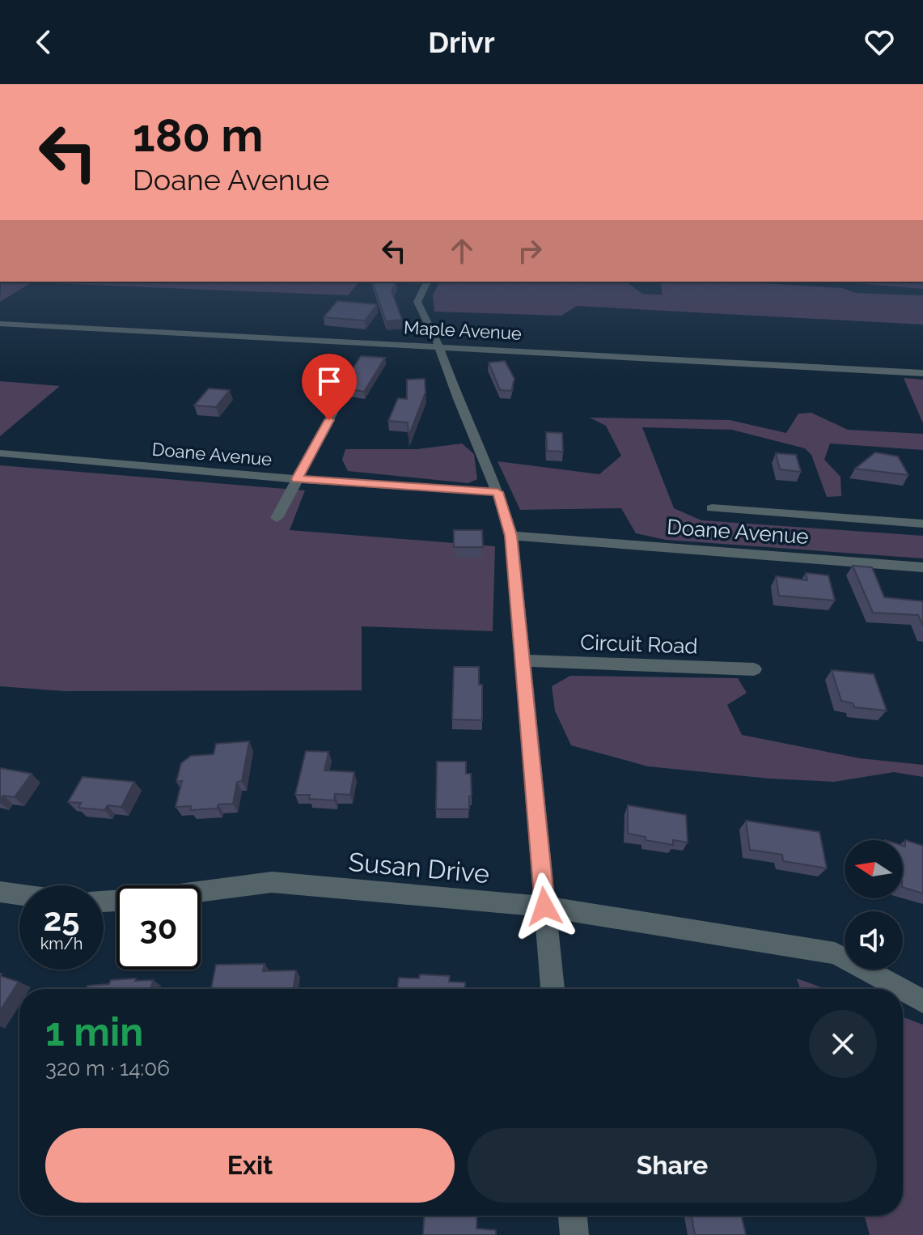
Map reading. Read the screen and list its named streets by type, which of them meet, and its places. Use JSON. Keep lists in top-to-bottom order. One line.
{"streets":{"street":["Maple Avenue","Doane Avenue","Circuit Road","Susan Drive"]},"north":"left","page":{"header":"Drivr","turn":["180 m","Doane Avenue"],"speed":"25 km/h","limit":"30","heading":["1 min","320 m · 14:06"],"buttons":["Exit","Share"]}}
